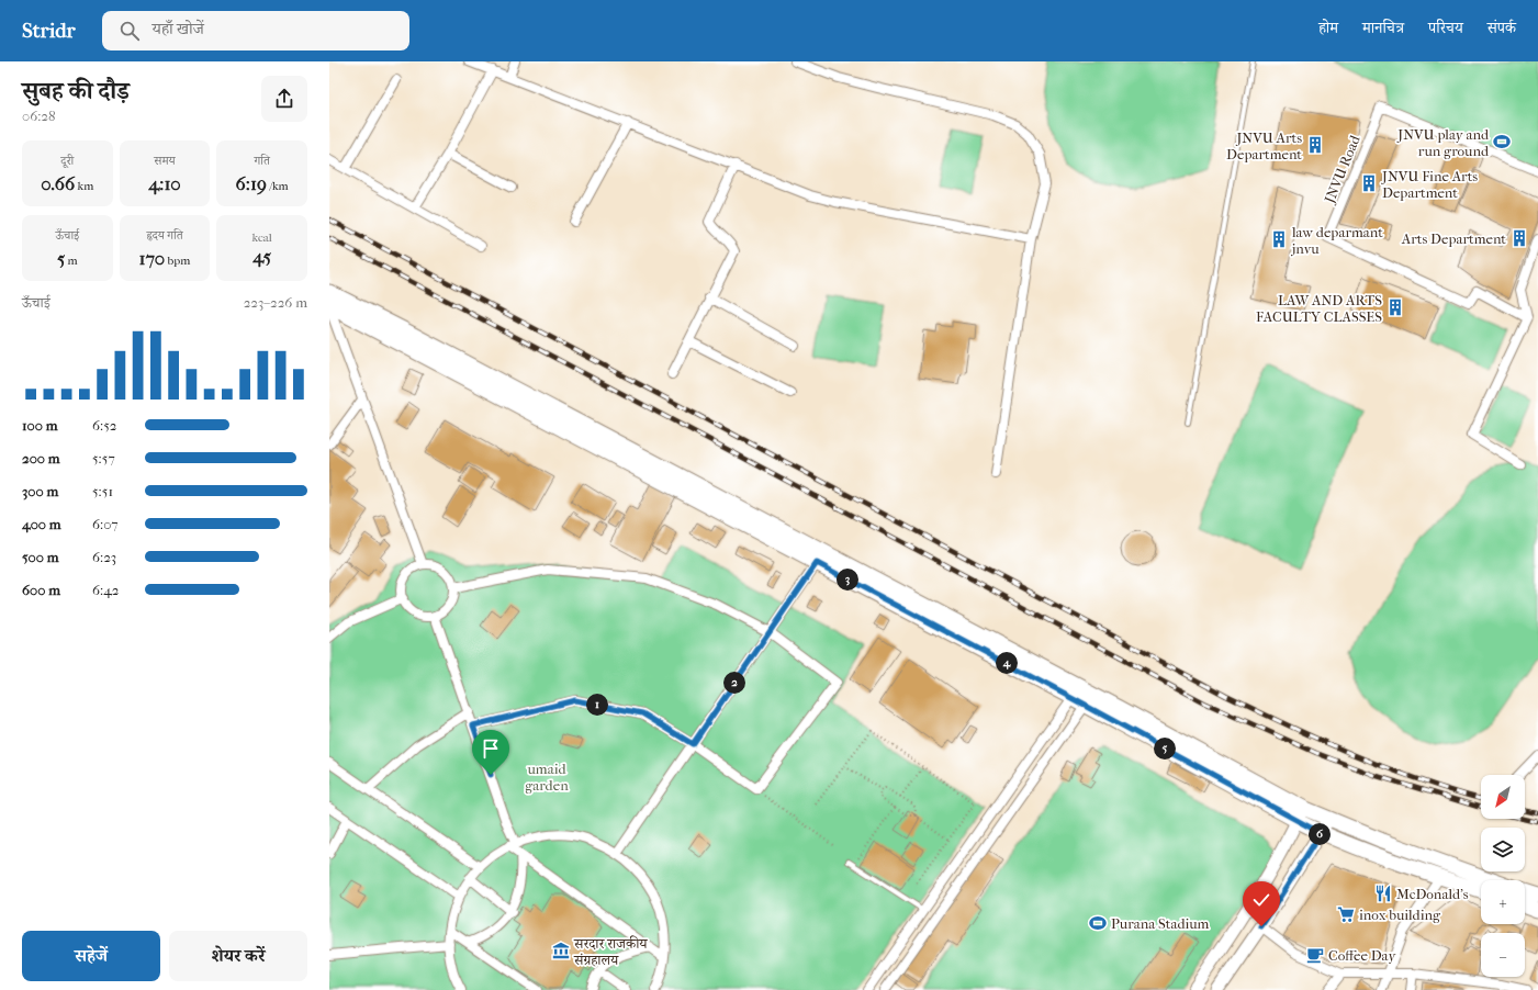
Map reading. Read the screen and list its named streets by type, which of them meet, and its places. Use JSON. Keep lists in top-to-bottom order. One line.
{"streets":{"street":["JNVU Road"]},"parks":["umaid garden"],"places":{"sports":["JNVU play and run ground","Purana Stadium"],"building":["JNVU Arts Department","JNVU Fine Arts Department","Arts Department","law deparmant jnvu","LAW AND ARTS FACULTY CLASSES"],"restaurant":["McDonald's"],"supermarket":["inox building"],"museum":["सरदार राजकीय संग्रहालय"],"cafe":["Coffee Day"]},"north":"bottom left","page":{"header":"Stridr","search":"यहाँ खोजें","nav":["होम","मानचित्र","परिचय","संपर्क"],"heading":["सुबह की दौड़","06:28"],"stats":[["दूरी","0.66 km"],["समय","4:10"],["गति","6:19 /km"],["ऊँचाई","5 m"],["हृदय गति","170 bpm"],["kcal","45"]],"chart":["ऊँचाई","223–226 m"],"list":[{"name":"100 m","note":"6:52"},{"name":"200 m","note":"5:57"},{"name":"300 m","note":"5:51"},{"name":"400 m","note":"6:07"},{"name":"500 m","note":"6:23"},{"name":"600 m","note":"6:42"}],"pins":["3","4","2","1","5","6"],"map_buttons":["+","−"],"buttons":["सहेजें","शेयर करें"]}}
